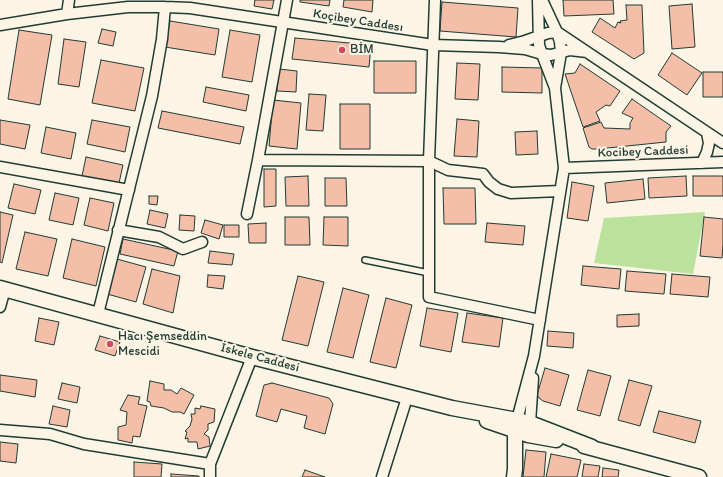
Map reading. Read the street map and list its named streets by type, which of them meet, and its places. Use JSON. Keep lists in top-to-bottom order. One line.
{"streets":{"main road":["İskele Caddesi"],"street":["Koçibey Caddesı","Kocibey Caddesi"]},"places":["BİM","Hacı Şemseddin Mescidi"]}
